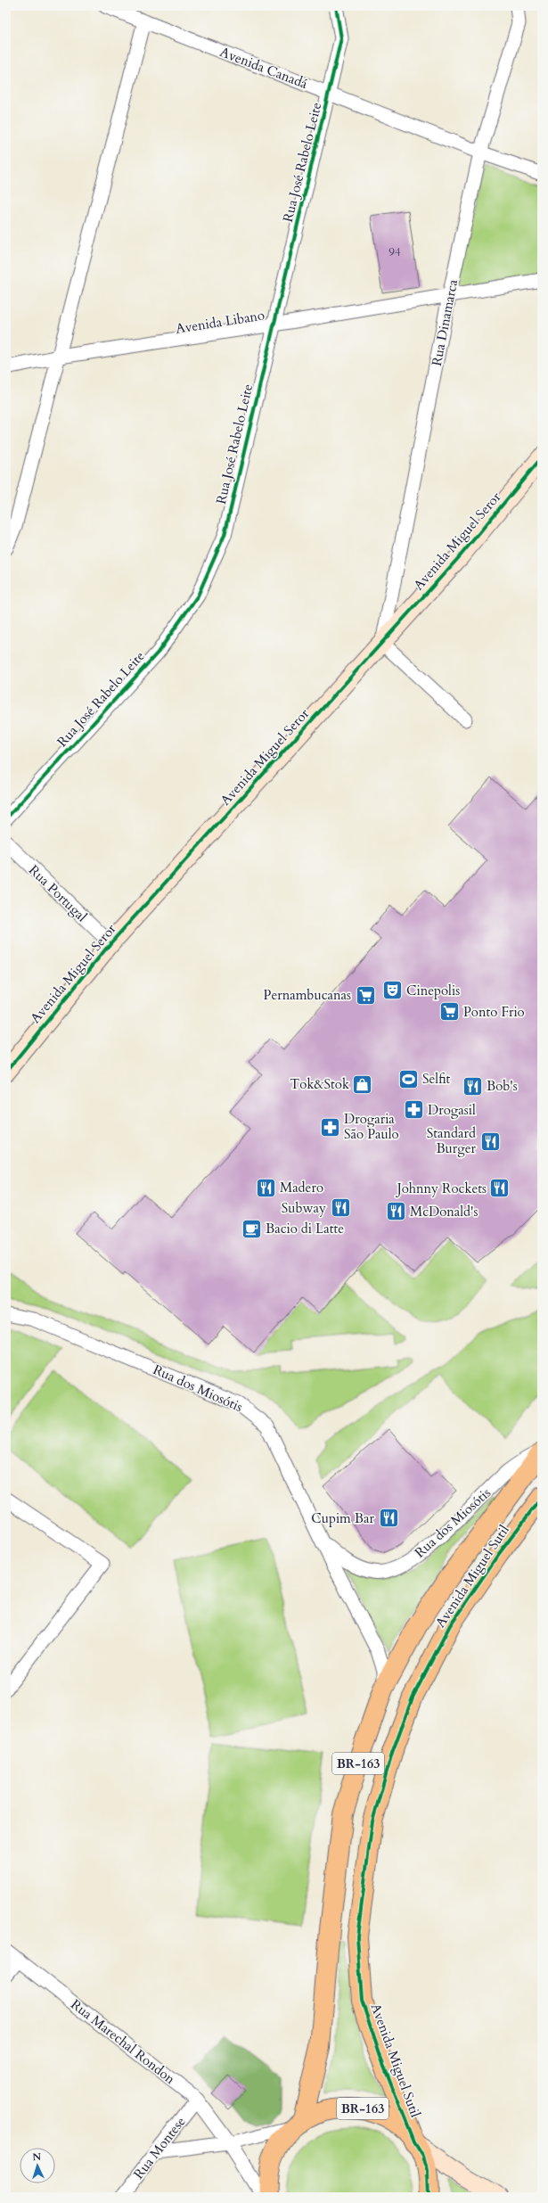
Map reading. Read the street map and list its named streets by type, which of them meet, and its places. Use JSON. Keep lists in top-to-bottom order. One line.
{"streets":{"highway":["Avenida Miguel Sutil","BR-163"],"street":["Avenida Canadá","Rua José Rabelo Leite","Avenida Libano","Rua Dinamarca","Avenida Miguel Seror","Rua Portugal","Rua dos Miosótis","Rua Marechal Rondon","Rua Montese"]},"crossings":[["Avenida Canadá","Rua José Rabelo Leite"],["Avenida Canadá","Rua Dinamarca"],["Rua José Rabelo Leite","Avenida Libano"],["Avenida Libano","Rua Dinamarca"],["Rua Dinamarca","Avenida Miguel Seror"],["Avenida Miguel Seror","Rua Portugal"],["Rua dos Miosótis","Avenida Miguel Sutil"],["Avenida Miguel Sutil","BR-163"],["Rua Marechal Rondon","Rua Montese"]],"places":{"theatre":["Cinepolis"],"supermarket":["Pernambucanas","Ponto Frio"],"sports":["Selfit"],"shop":["Tok&Stok"],"restaurant":["Bob's","Standard Burger","Madero","Johnny Rockets","Subway","McDonald's","Cupim Bar"],"pharmacy":["Drogasil","Drogaria São Paulo"],"cafe":["Bacio di Latte"]},"house_numbers":["94"],"north":"top"}
